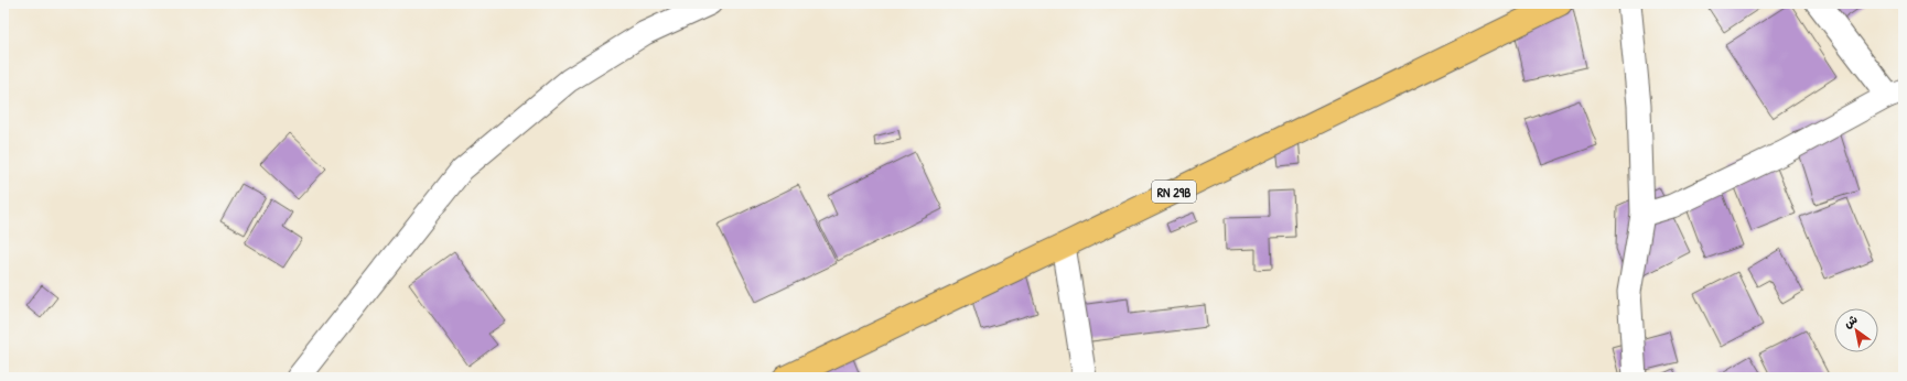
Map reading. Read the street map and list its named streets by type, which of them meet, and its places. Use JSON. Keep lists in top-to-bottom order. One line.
{"streets":{"main road":["RN 29B"]},"north":"top left"}
